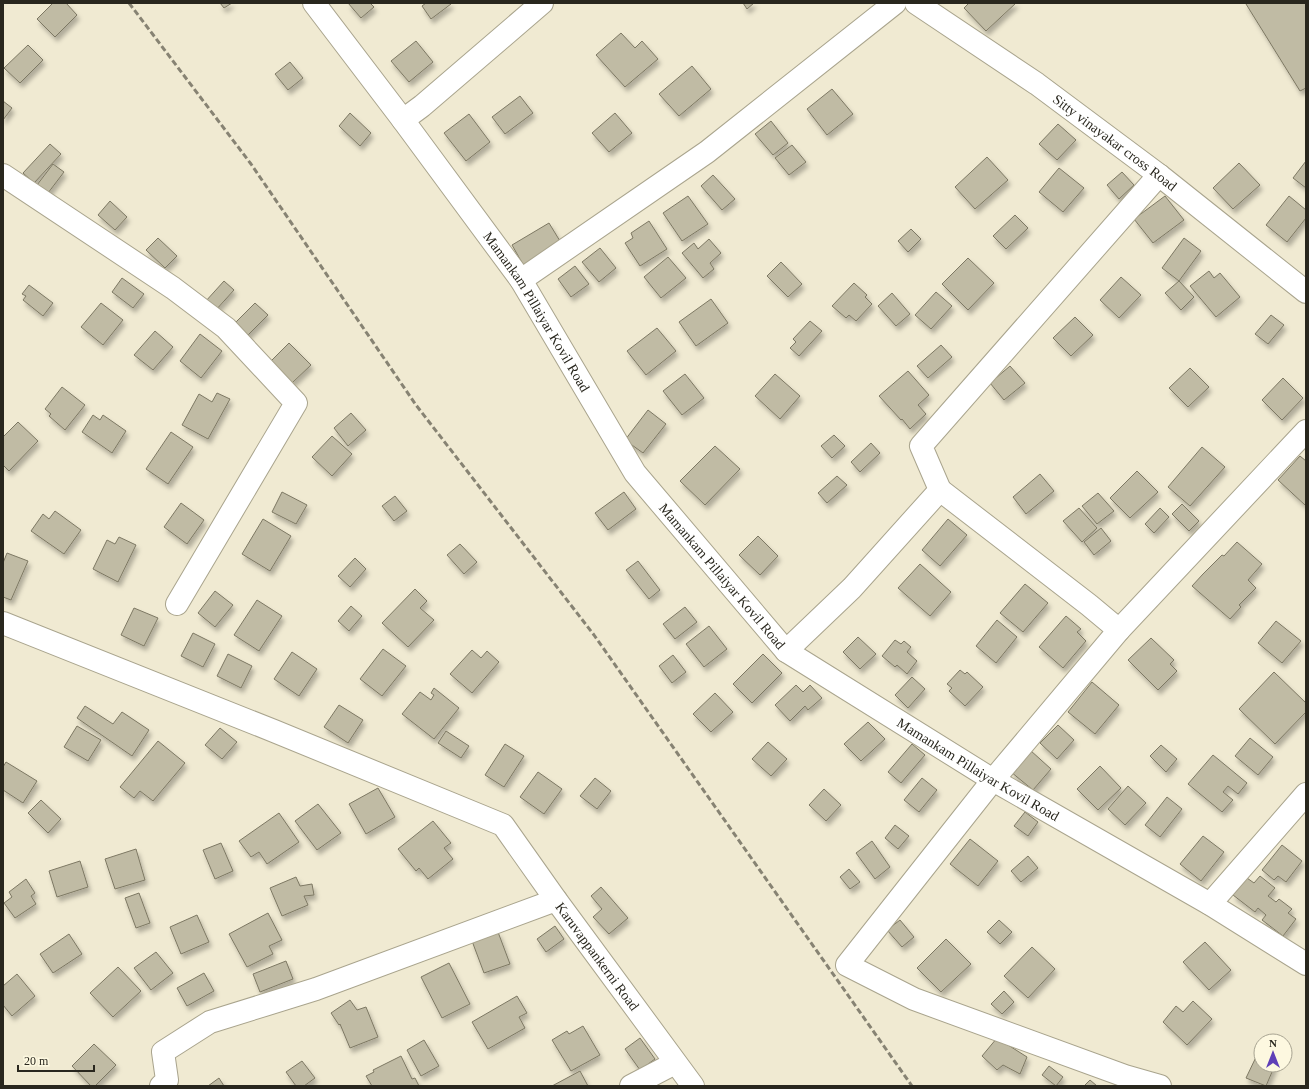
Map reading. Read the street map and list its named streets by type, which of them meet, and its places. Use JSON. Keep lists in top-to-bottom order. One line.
{"streets":{"street":["Sitty vinayakar cross Road","Mamankam Pillaiyar Kovil Road","Karuvappankerni Road"]},"scale_bar":"20 m","north":"top"}
